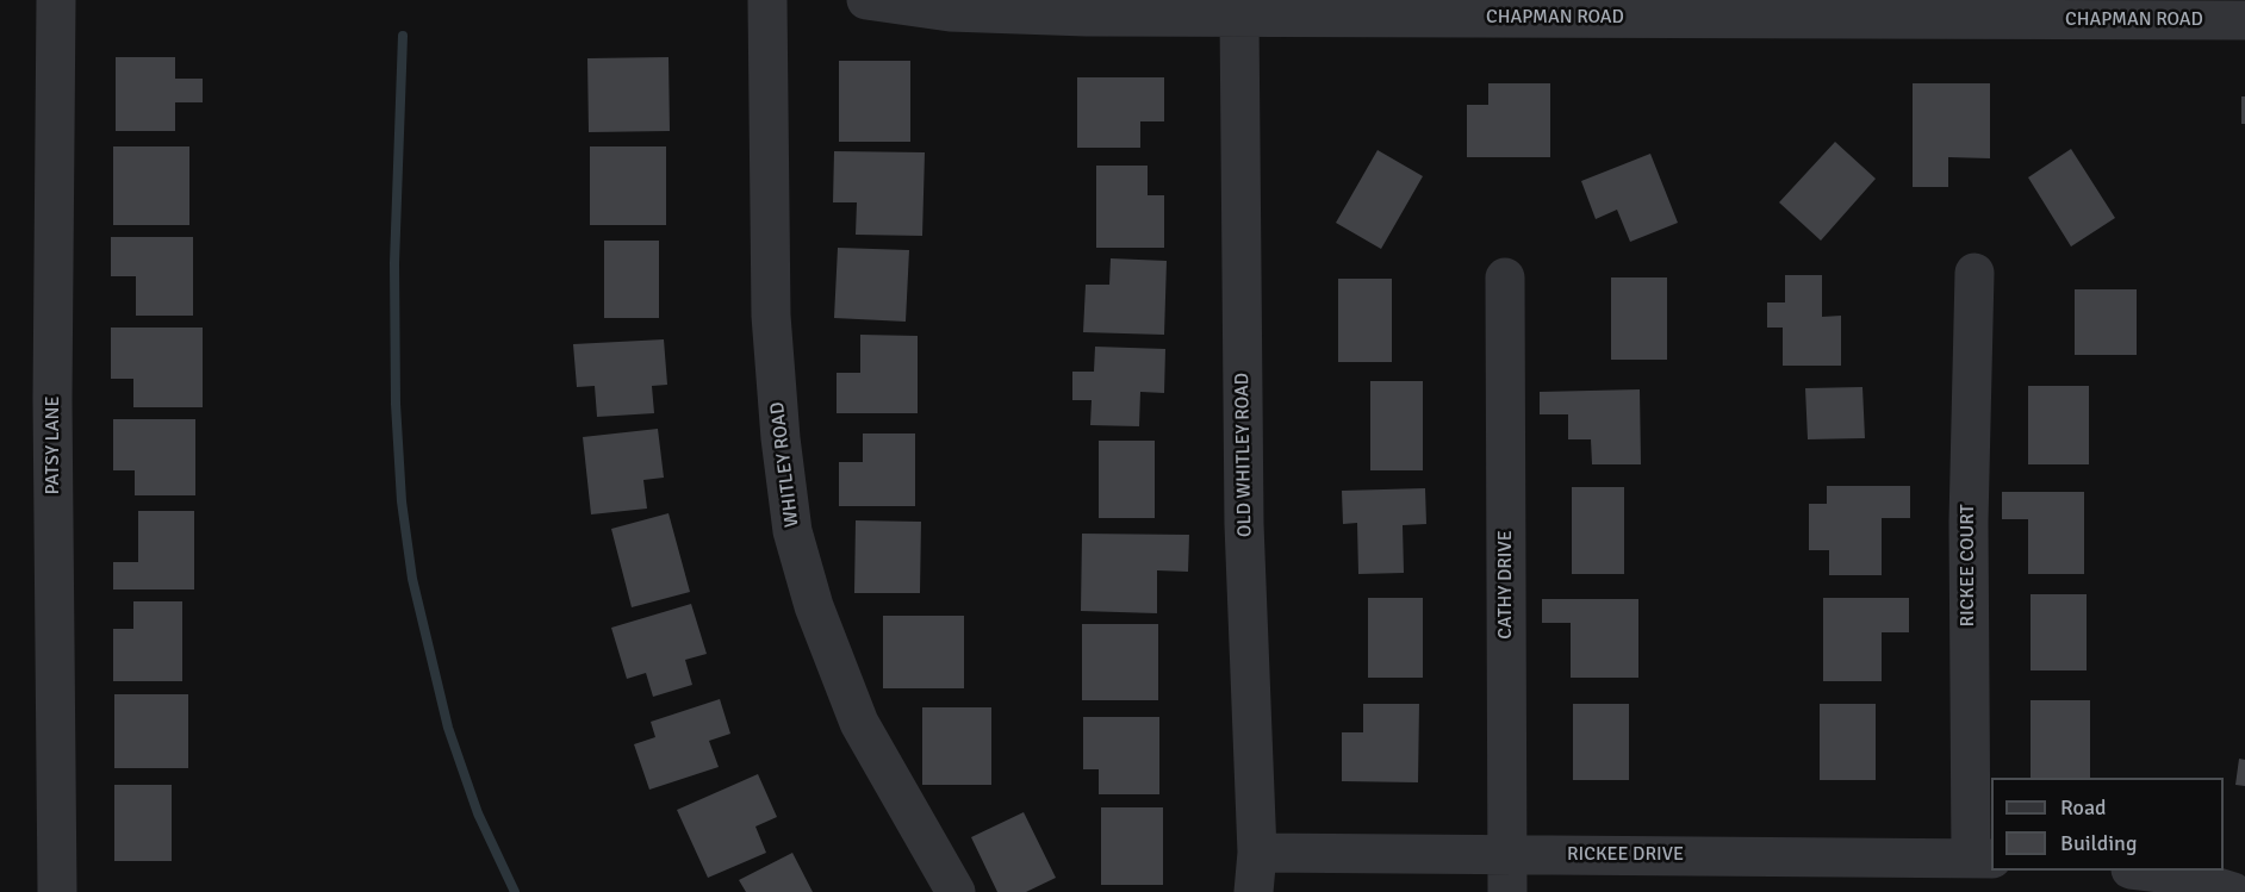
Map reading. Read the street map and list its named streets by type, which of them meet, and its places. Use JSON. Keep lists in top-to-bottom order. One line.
{"streets":{"street":["CHAPMAN ROAD","PATSY LANE","OLD WHITLEY ROAD","WHITLEY ROAD","RICKEE COURT","CATHY DRIVE","RICKEE DRIVE"]},"crossings":[["CHAPMAN ROAD","OLD WHITLEY ROAD"],["OLD WHITLEY ROAD","RICKEE DRIVE"],["RICKEE COURT","RICKEE DRIVE"],["CATHY DRIVE","RICKEE DRIVE"]],"legend":["Road","Building"]}
